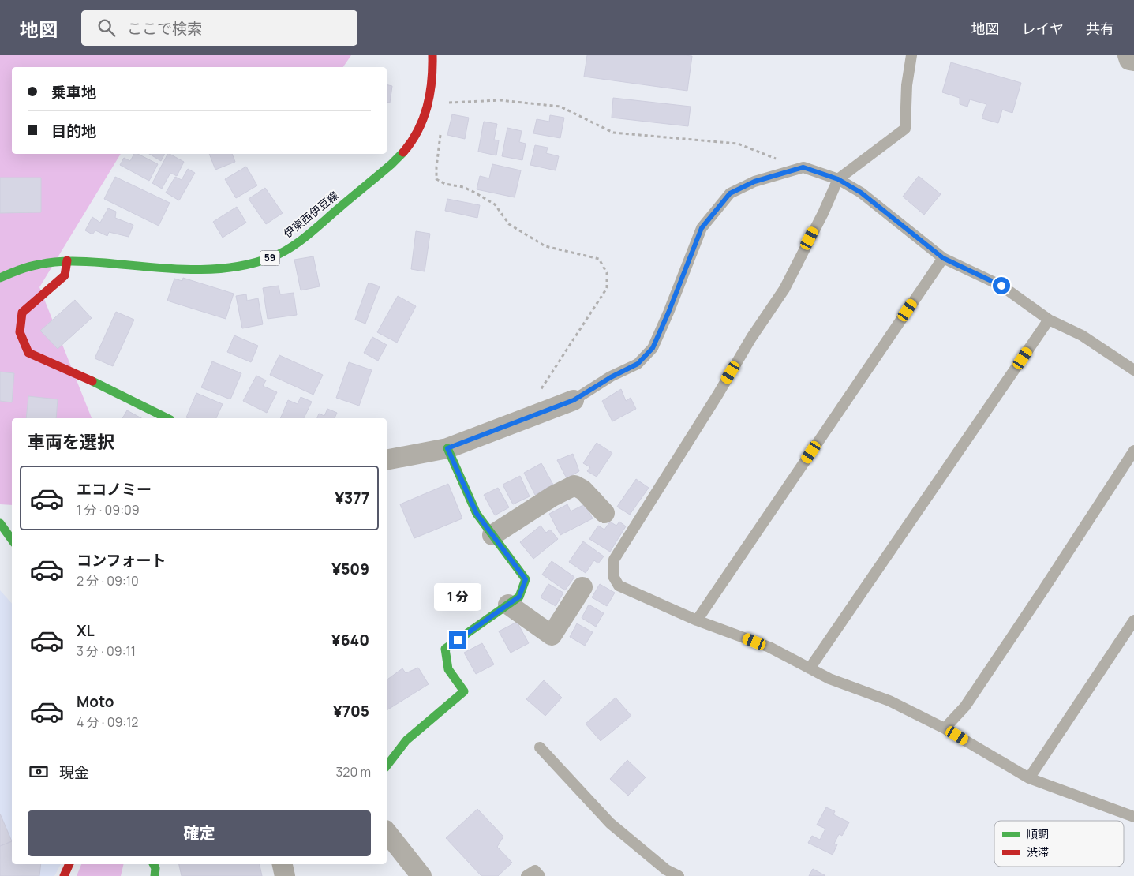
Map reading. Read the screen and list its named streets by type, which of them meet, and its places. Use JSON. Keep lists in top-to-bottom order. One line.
{"streets":{"street":["伊東西伊豆線","59"]},"legend":["順調","渋滞"],"page":{"header":"地図","search":"ここで検索","nav":["地図","レイヤ","共有"],"banner":["乗車地","目的地"],"heading":"車両を選択","list":[{"name":"エコノミー","note":"1 分 · 09:09","value":"¥377"},{"name":"コンフォート","note":"2 分 · 09:10","value":"¥509"},{"name":"XL","note":"3 分 · 09:11","value":"¥640"},{"name":"Moto","note":"4 分 · 09:12","value":"¥705"}],"bubble":"1 分","pay":["現金","320 m"],"buttons":"確定"}}
